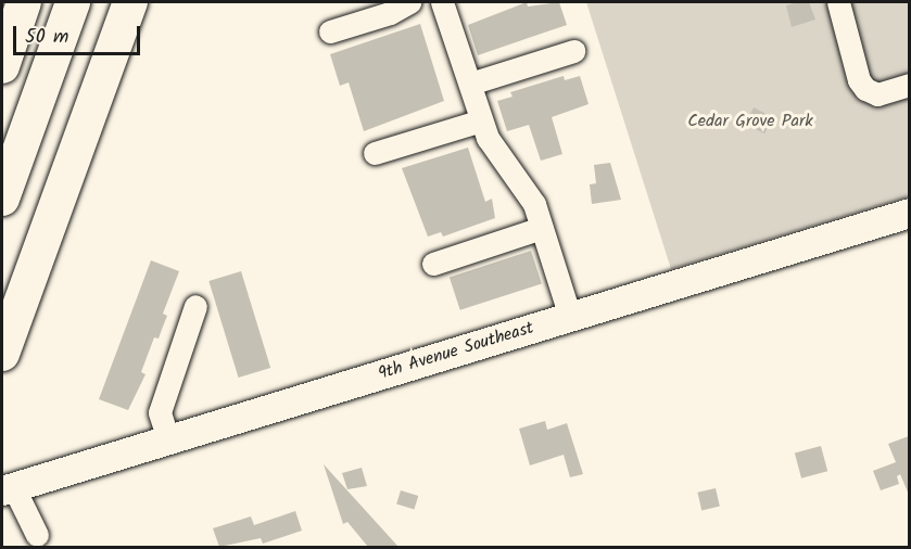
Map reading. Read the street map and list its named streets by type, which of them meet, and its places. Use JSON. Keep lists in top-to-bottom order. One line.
{"streets":{"main road":["9th Avenue Southeast"]},"parks":["Cedar Grove Park"],"scale_bar":"50 m"}
